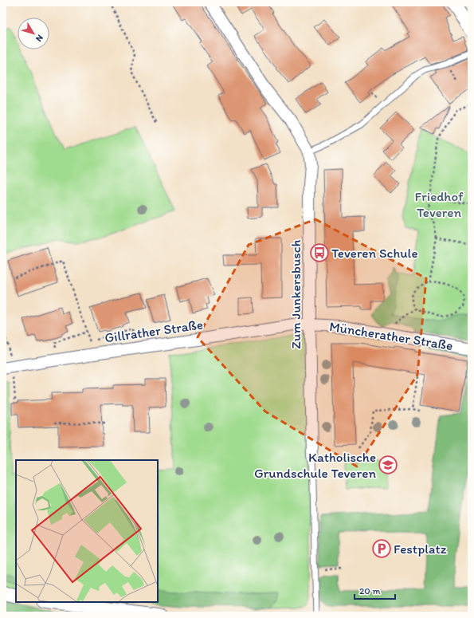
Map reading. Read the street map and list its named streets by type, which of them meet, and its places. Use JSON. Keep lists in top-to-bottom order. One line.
{"streets":{"street":["Zum Junkersbusch","Gillrather Straße","Müncherather Straße"]},"crossings":[["Zum Junkersbusch","Gillrather Straße"],["Zum Junkersbusch","Müncherather Straße"],["Gillrather Straße","Müncherather Straße"]],"parks":["Friedhof Teveren"],"places":{"bus stop":["Teveren Schule"],"school or university":["Katholische Grundschule Teveren"],"parking":["Festplatz"]},"scale_bar":"20 m","north":"bottom right"}
